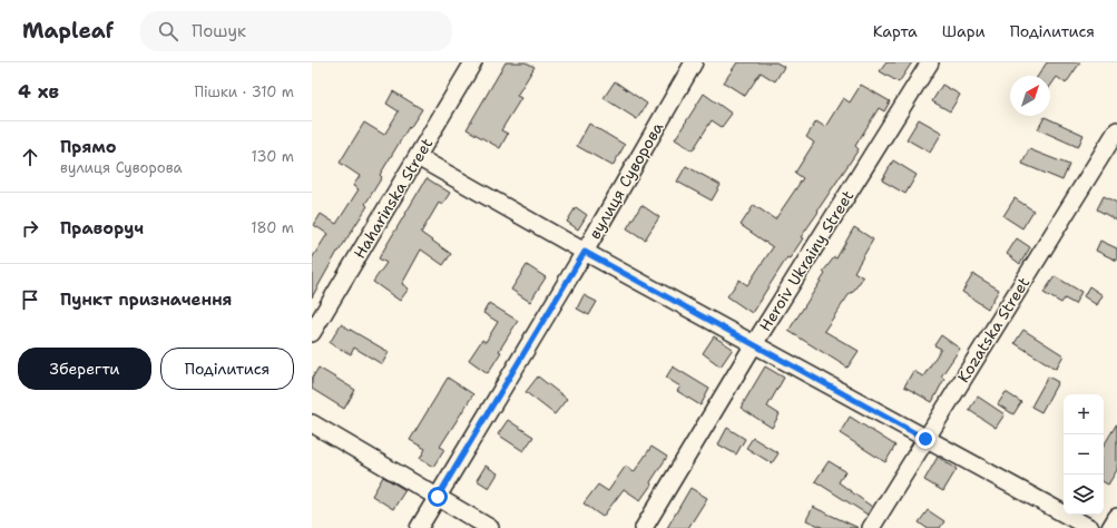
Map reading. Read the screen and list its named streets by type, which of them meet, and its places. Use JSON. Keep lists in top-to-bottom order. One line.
{"streets":{"street":["вулиця Суворова","Haharinska Street","Heroiv Ukrainy Street","Kozatska Street"]},"north":"top right","page":{"header":"Mapleaf","search":"Пошук","nav":["Карта","Шари","Поділитися"],"heading":["4 хв","Пішки · 310 m"],"list":[["Прямо","вулиця Суворова","130 m"],["Праворуч","180 m"],"Пункт призначення"],"buttons":["Зберегти","Поділитися"],"map_buttons":["+","−"]}}
